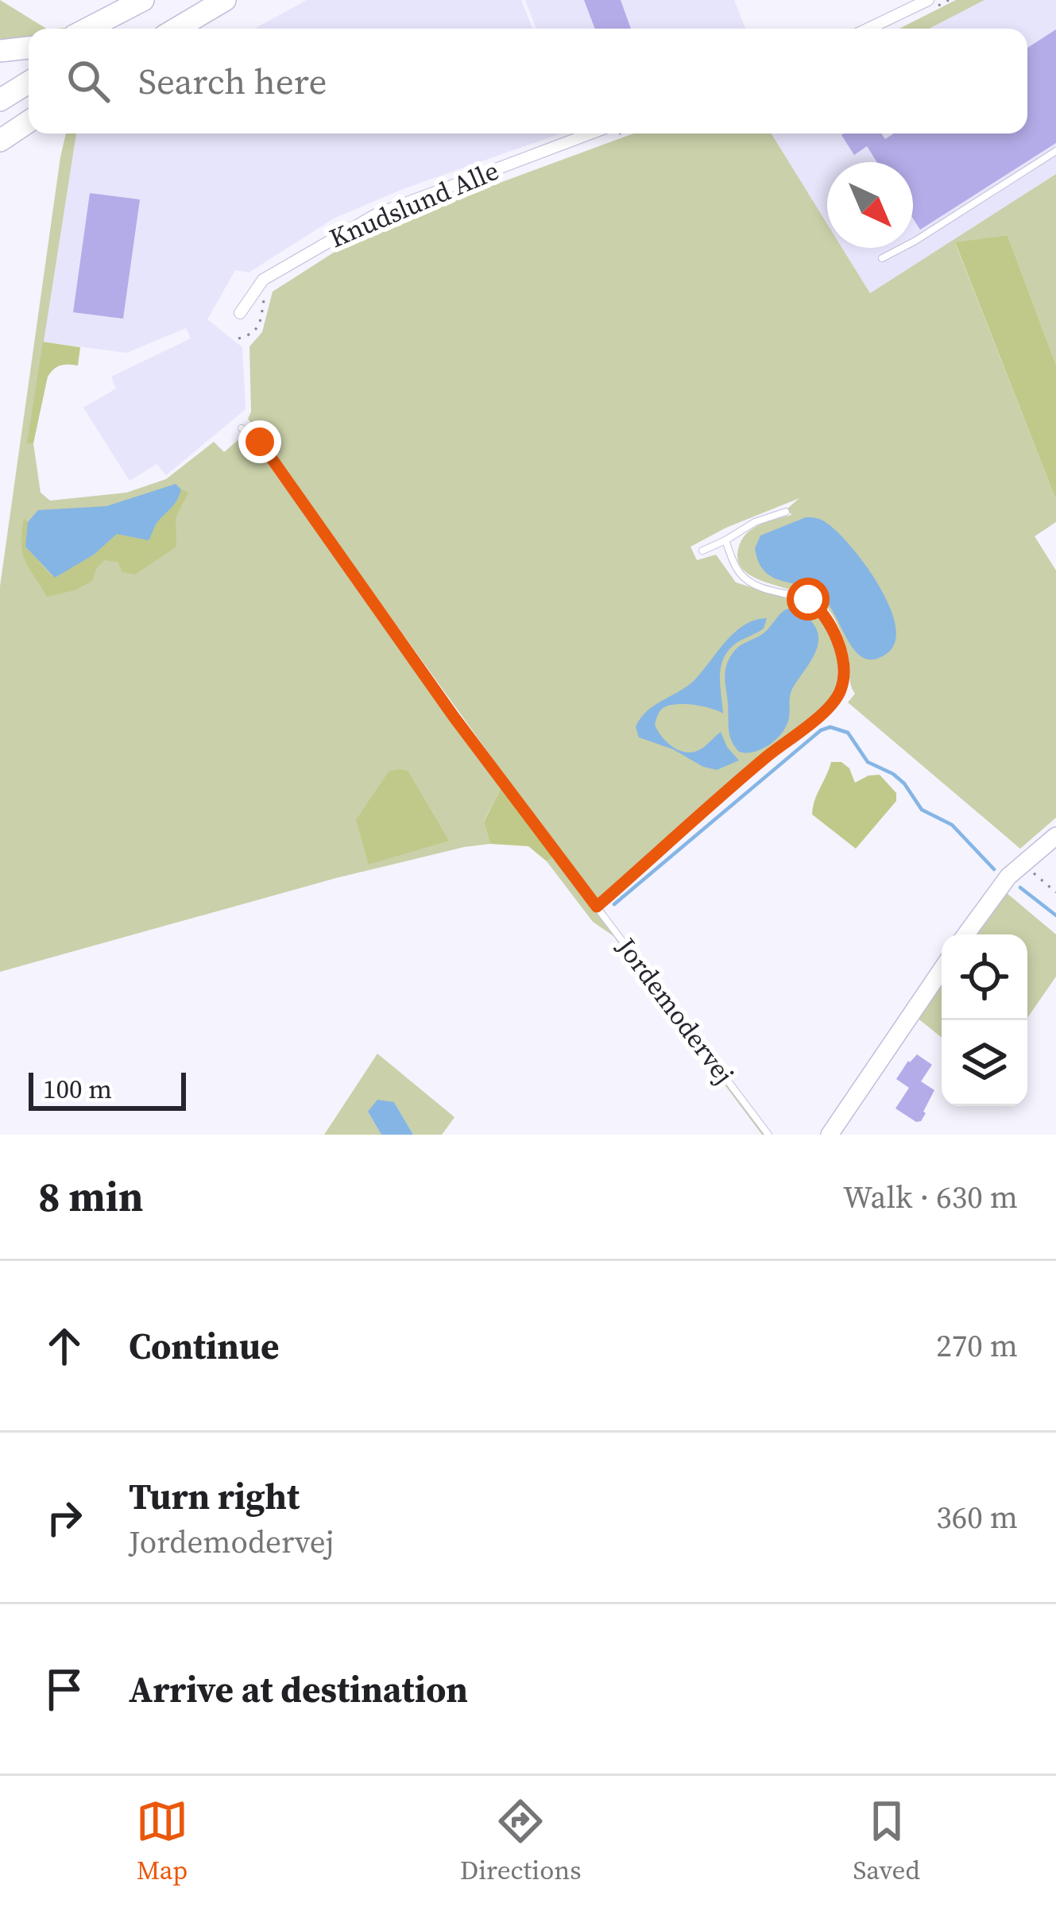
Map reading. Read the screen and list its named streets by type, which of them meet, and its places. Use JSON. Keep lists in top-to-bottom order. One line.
{"streets":{"street":["Knudslund Alle"],"lane":["Jordemodervej"]},"scale_bar":"100 m","north":"bottom right","page":{"search":"Search here","scale":"100 m","heading":["8 min","Walk · 630 m"],"list":[["Continue","270 m"],["Turn right","Jordemodervej","360 m"],"Arrive at destination"],"nav":["Map","Directions","Saved"]}}
